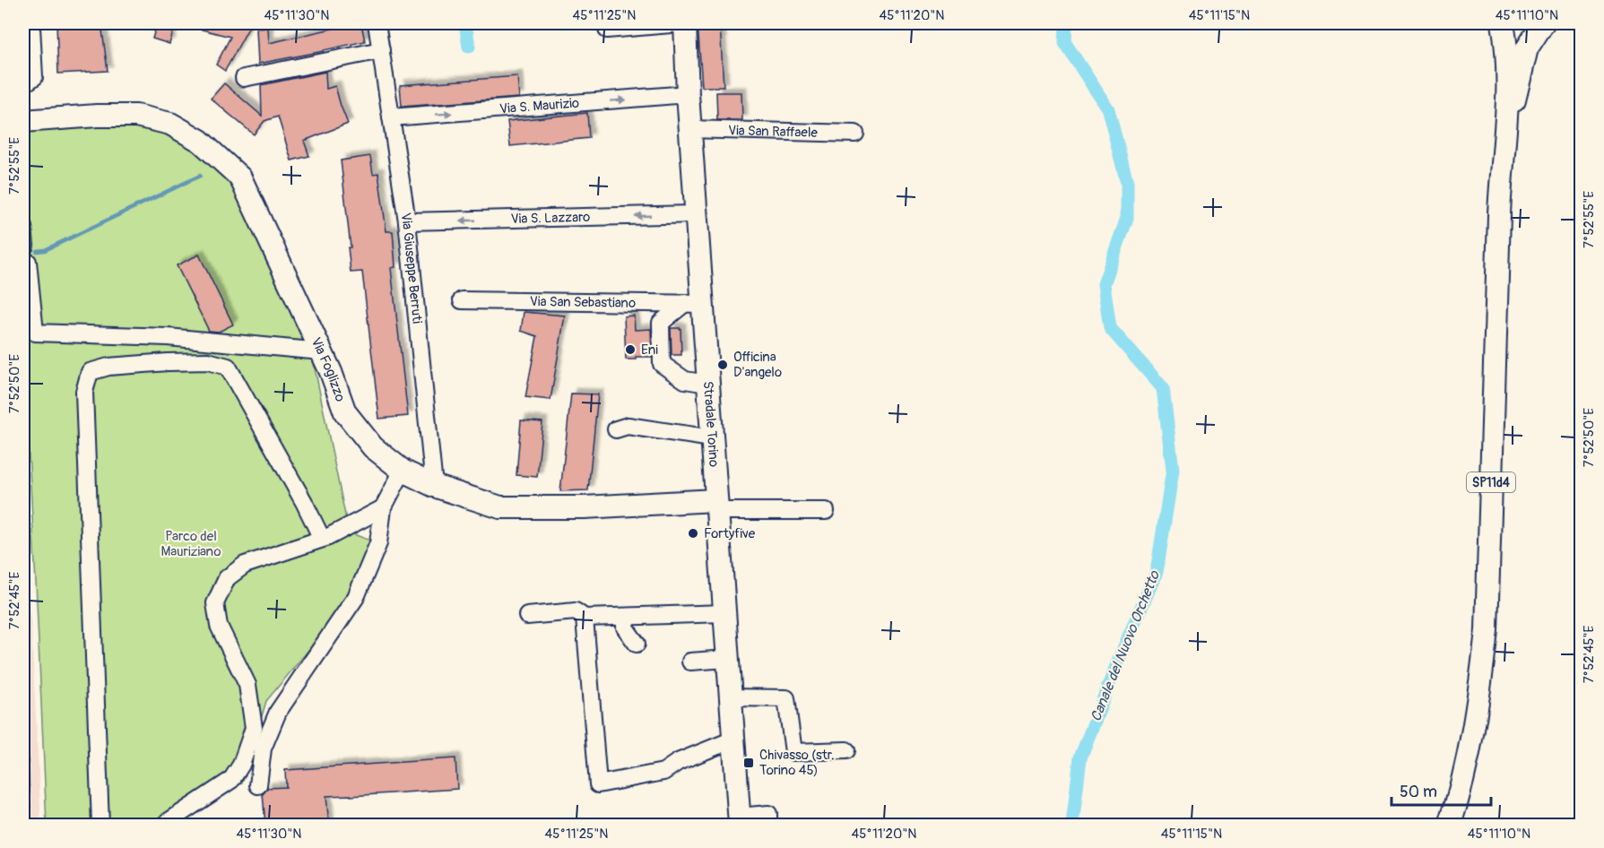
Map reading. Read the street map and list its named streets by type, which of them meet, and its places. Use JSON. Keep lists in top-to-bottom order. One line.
{"streets":{"main road":["Via Foglizzo","Stradale Torino","SP11d4"],"street":["Via S. Maurizio","Via San Raffaele","Via S. Lazzaro","Via Giuseppe Berruti","Via San Sebastiano"]},"crossings":[["Via S. Maurizio","Via Giuseppe Berruti"],["Via S. Maurizio","Stradale Torino"],["Via San Raffaele","Stradale Torino"],["Via S. Lazzaro","Via Giuseppe Berruti"],["Via S. Lazzaro","Stradale Torino"],["Via Giuseppe Berruti","Via Foglizzo"],["Via San Sebastiano","Stradale Torino"],["Via Foglizzo","Stradale Torino"]],"one_way":["Via S. Maurizio","Via S. Lazzaro"],"water":["Canale del Nuovo Orchetto"],"parks":["Parco del Mauriziano"],"places":{"other":["Eni","Officina D'angelo","Fortyfive"],"transit":["Chivasso (str. Torino 45)"]},"scale_bar":"50 m","coordinates":["45°11'30\"N","45°11'25\"N","45°11'20\"N","45°11'15\"N","45°11'10\"N","7°52'55\"E","7°52'50\"E","7°52'45\"E"]}
